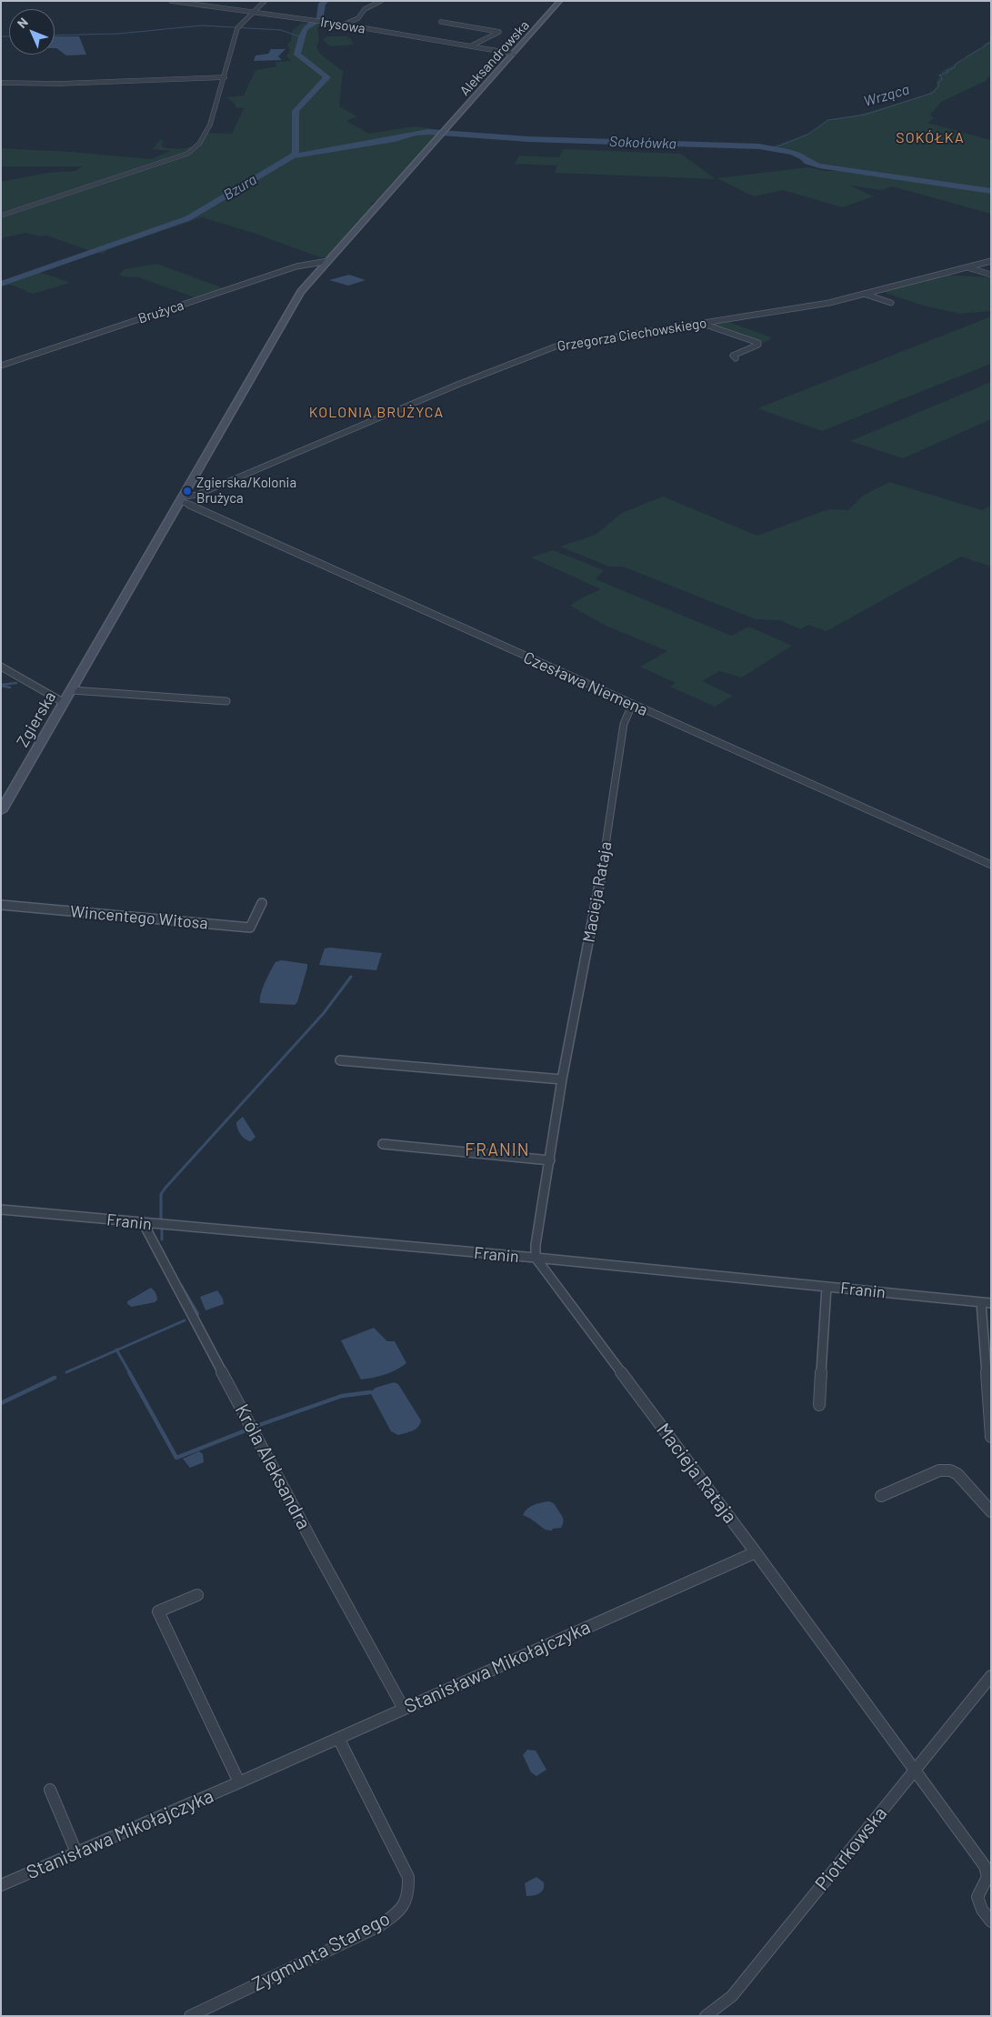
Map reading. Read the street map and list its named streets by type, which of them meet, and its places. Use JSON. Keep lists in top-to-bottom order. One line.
{"streets":{"main road":["Aleksandrowska","Zgierska"],"street":["Irysowa","Brużyca","Grzegorza Ciechowskiego","Czesława Niemena","Macieja Rataja","Wincentego Witosa","Franin","Króla Aleksandra","Stanisława Mikołajczyka","Piotrkowska","Zygmunta Starego"]},"crossings":[["Irysowa","Aleksandrowska"],["Aleksandrowska","Brużyca"],["Aleksandrowska","Grzegorza Ciechowskiego"],["Aleksandrowska","Czesława Niemena"],["Aleksandrowska","Zgierska"],["Grzegorza Ciechowskiego","Czesława Niemena"],["Grzegorza Ciechowskiego","Zgierska"],["Czesława Niemena","Zgierska"],["Czesława Niemena","Macieja Rataja"],["Macieja Rataja","Franin"],["Macieja Rataja","Stanisława Mikołajczyka"],["Macieja Rataja","Piotrkowska"],["Franin","Króla Aleksandra"],["Króla Aleksandra","Stanisława Mikołajczyka"],["Stanisława Mikołajczyka","Zygmunta Starego"]],"districts":["SOKÓŁKA","KOLONIA BRUŻYCA","FRANIN"],"water":["Wrząca","Sokołówka","Bzura"],"places":["Zgierska/Kolonia Brużyca"],"north":"top left"}
